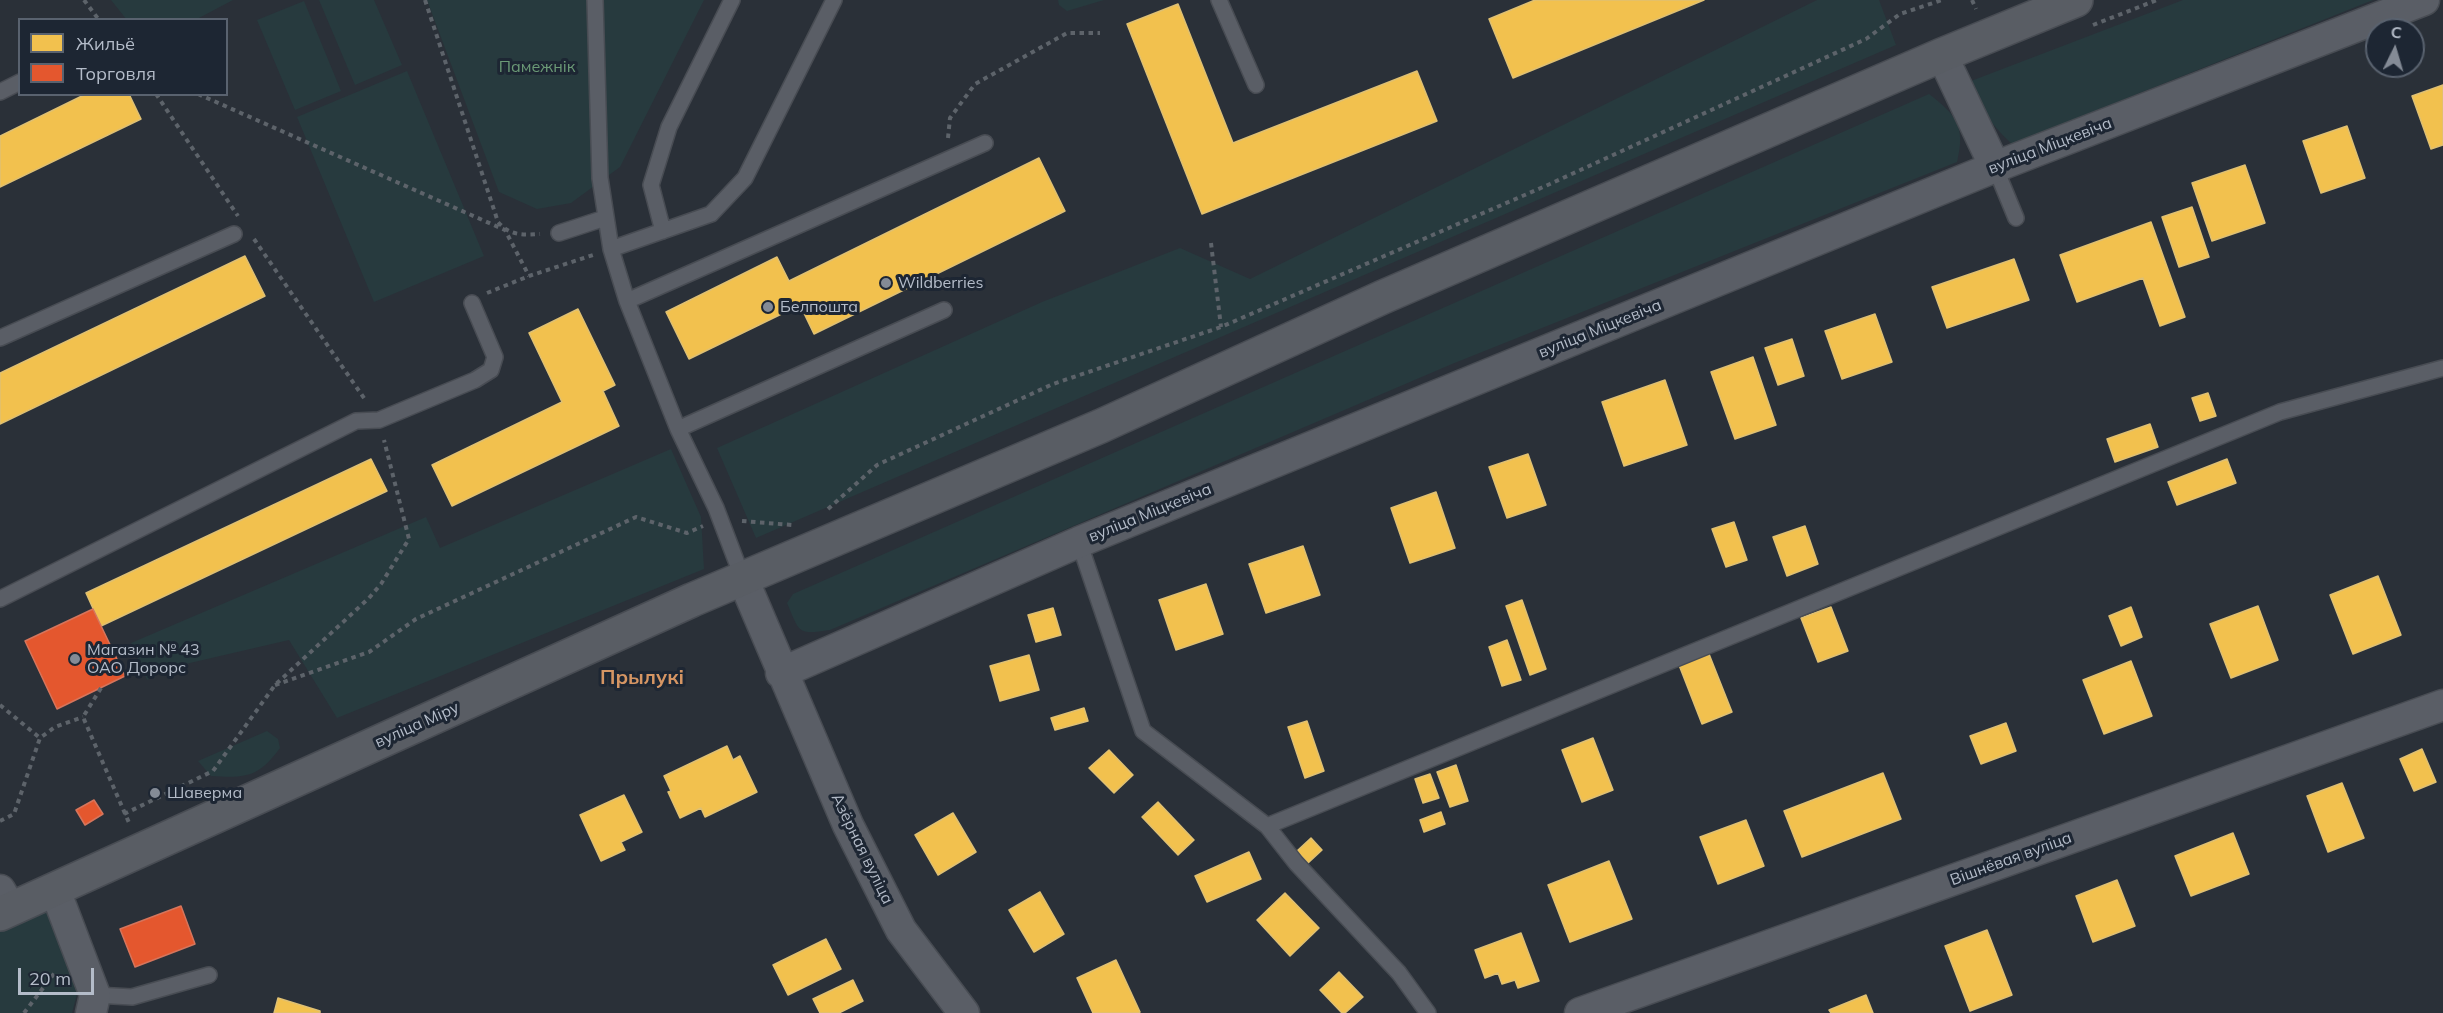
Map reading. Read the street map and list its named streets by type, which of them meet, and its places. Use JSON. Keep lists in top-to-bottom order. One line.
{"streets":{"street":["вуліца Міцкевіча","вуліца Міру","Азёрная вуліца","Вішнёвая вуліца"]},"crossings":[["вуліца Міцкевіча","Азёрная вуліца"],["вуліца Міру","Азёрная вуліца"]],"districts":["Прылукі"],"parks":["Памежнік"],"places":["Wildberries","Белпошта","Магазин № 43 ОАО Дорорс","Шаверма"],"legend":["Жильё","Торговля"],"scale_bar":"20 m","north":"top"}
